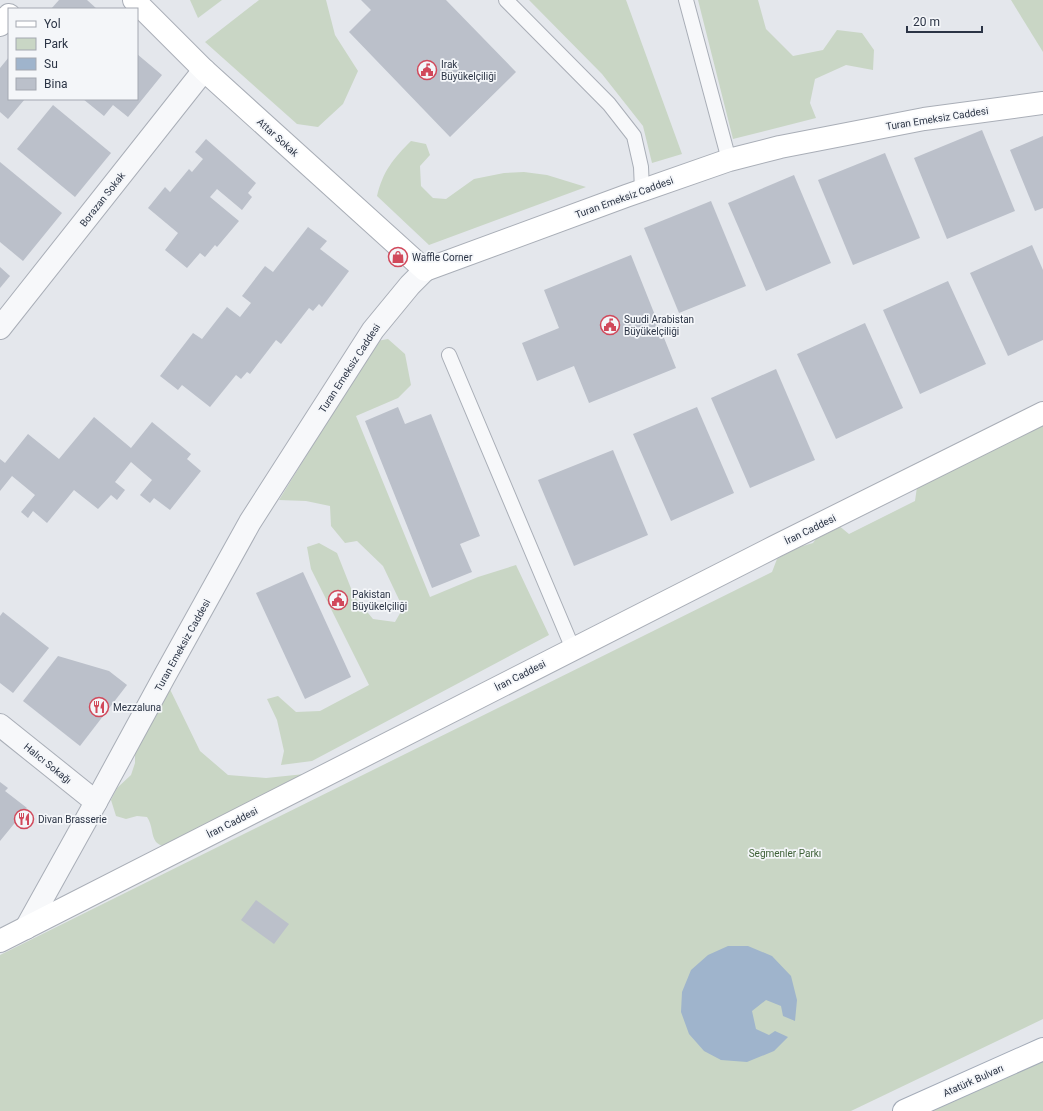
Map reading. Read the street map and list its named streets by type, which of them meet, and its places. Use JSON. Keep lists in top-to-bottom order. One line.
{"streets":{"main road":["Turan Emeksiz Caddesi","Attar Sokak","İran Caddesi","Atatürk Bulvarı"],"street":["Borazan Sokak","Halıcı Sokağı"]},"crossings":[["Turan Emeksiz Caddesi","Attar Sokak"],["Turan Emeksiz Caddesi","İran Caddesi"],["Turan Emeksiz Caddesi","Halıcı Sokağı"],["Attar Sokak","Borazan Sokak"]],"parks":["Seğmenler Parkı"],"places":{"public building":["Irak Büyükelçiliği","Suudi Arabistan Büyükelçiliği","Pakistan Büyükelçiliği"],"shop":["Waffle Corner"],"restaurant":["Mezzaluna","Divan Brasserie"]},"legend":["Yol","Park","Su","Bina"],"scale_bar":"20 m"}
